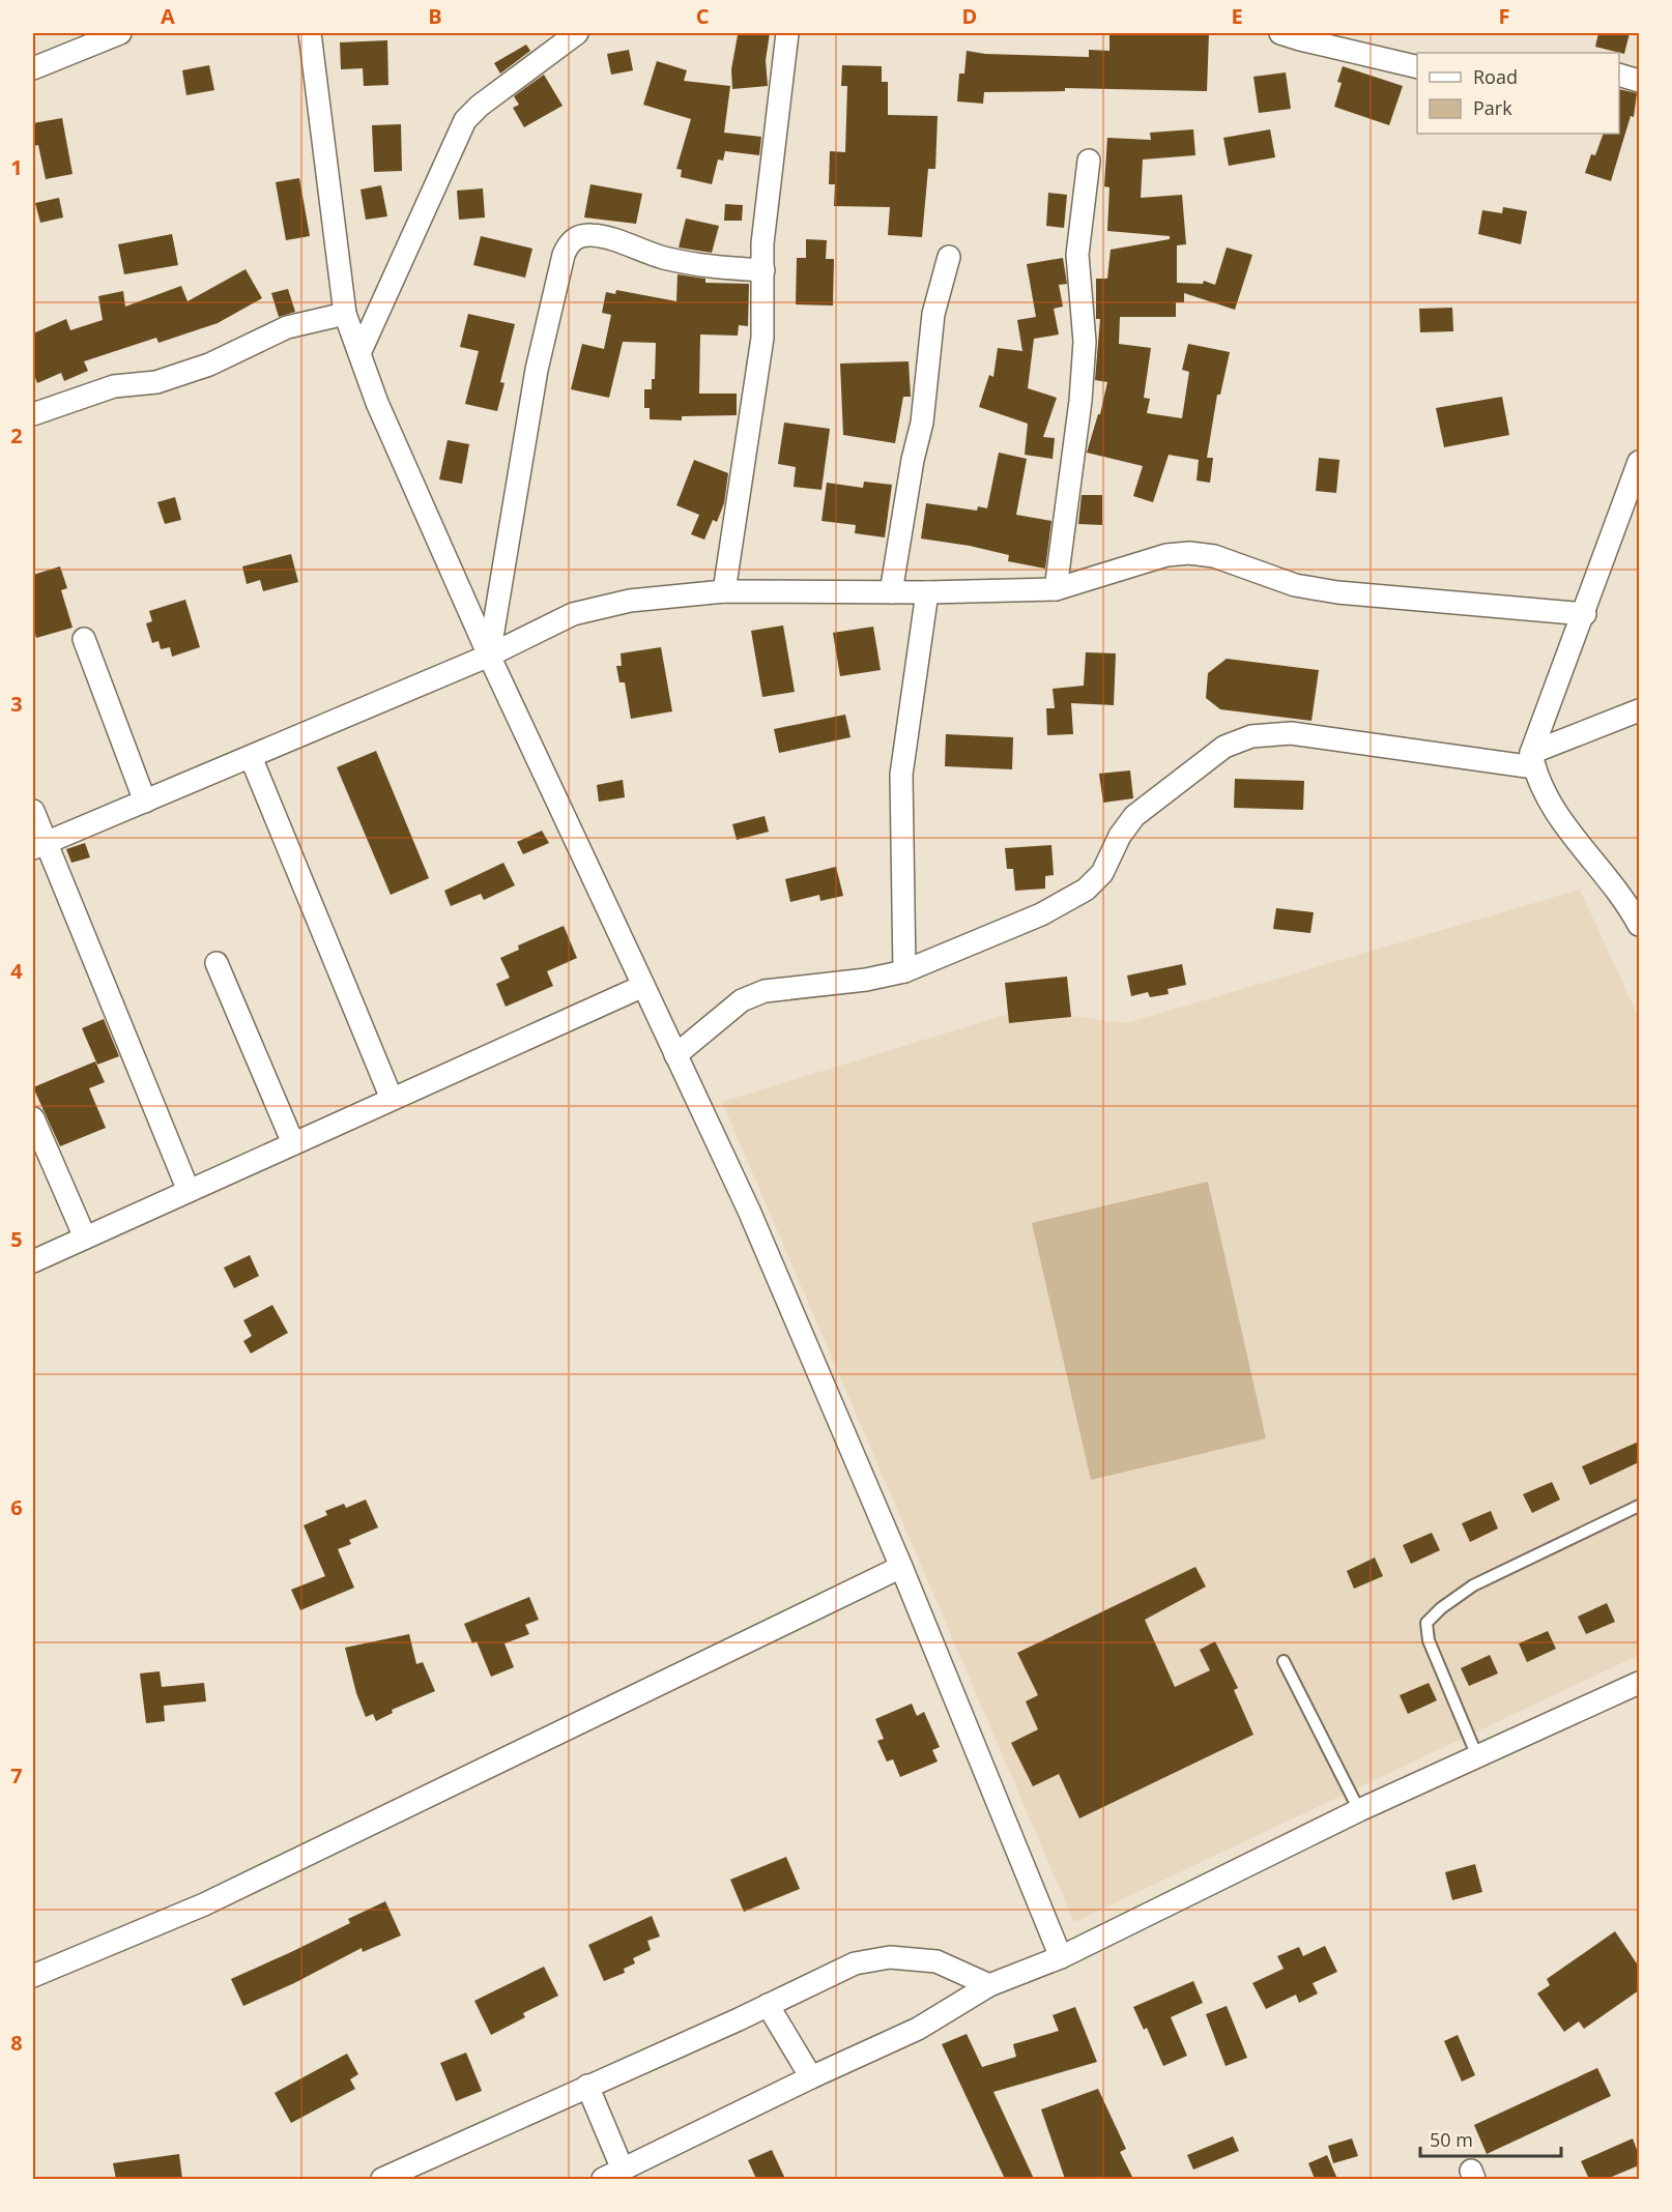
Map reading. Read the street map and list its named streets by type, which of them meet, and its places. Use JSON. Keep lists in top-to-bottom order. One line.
{"legend":["Road","Park"],"scale_bar":"50 m","grid":{"columns":["A","B","C","D","E","F"],"rows":["1","2","3","4","5","6","7","8"]}}
